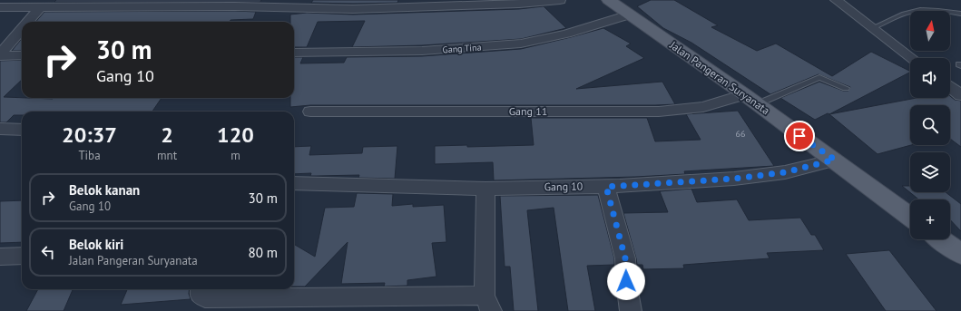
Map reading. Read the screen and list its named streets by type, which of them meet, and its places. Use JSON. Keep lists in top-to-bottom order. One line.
{"streets":{"main road":["Jalan Pangeran Suryanata"],"street":["Gang Tina","Gang 11","Gang 10"]},"crossings":[["Gang Tina","Jalan Pangeran Suryanata"],["Jalan Pangeran Suryanata","Gang 11"],["Jalan Pangeran Suryanata","Gang 10"]],"house_numbers":["66"],"north":"top","page":{"map_buttons":"+","turn":["30 m","Gang 10"],"eta":["20:37","Tiba","2","mnt","120","m"],"list":[{"name":"Belok kanan","note":"Gang 10","value":"30 m"},{"name":"Belok kiri","note":"Jalan Pangeran Suryanata","value":"80 m"}]}}
